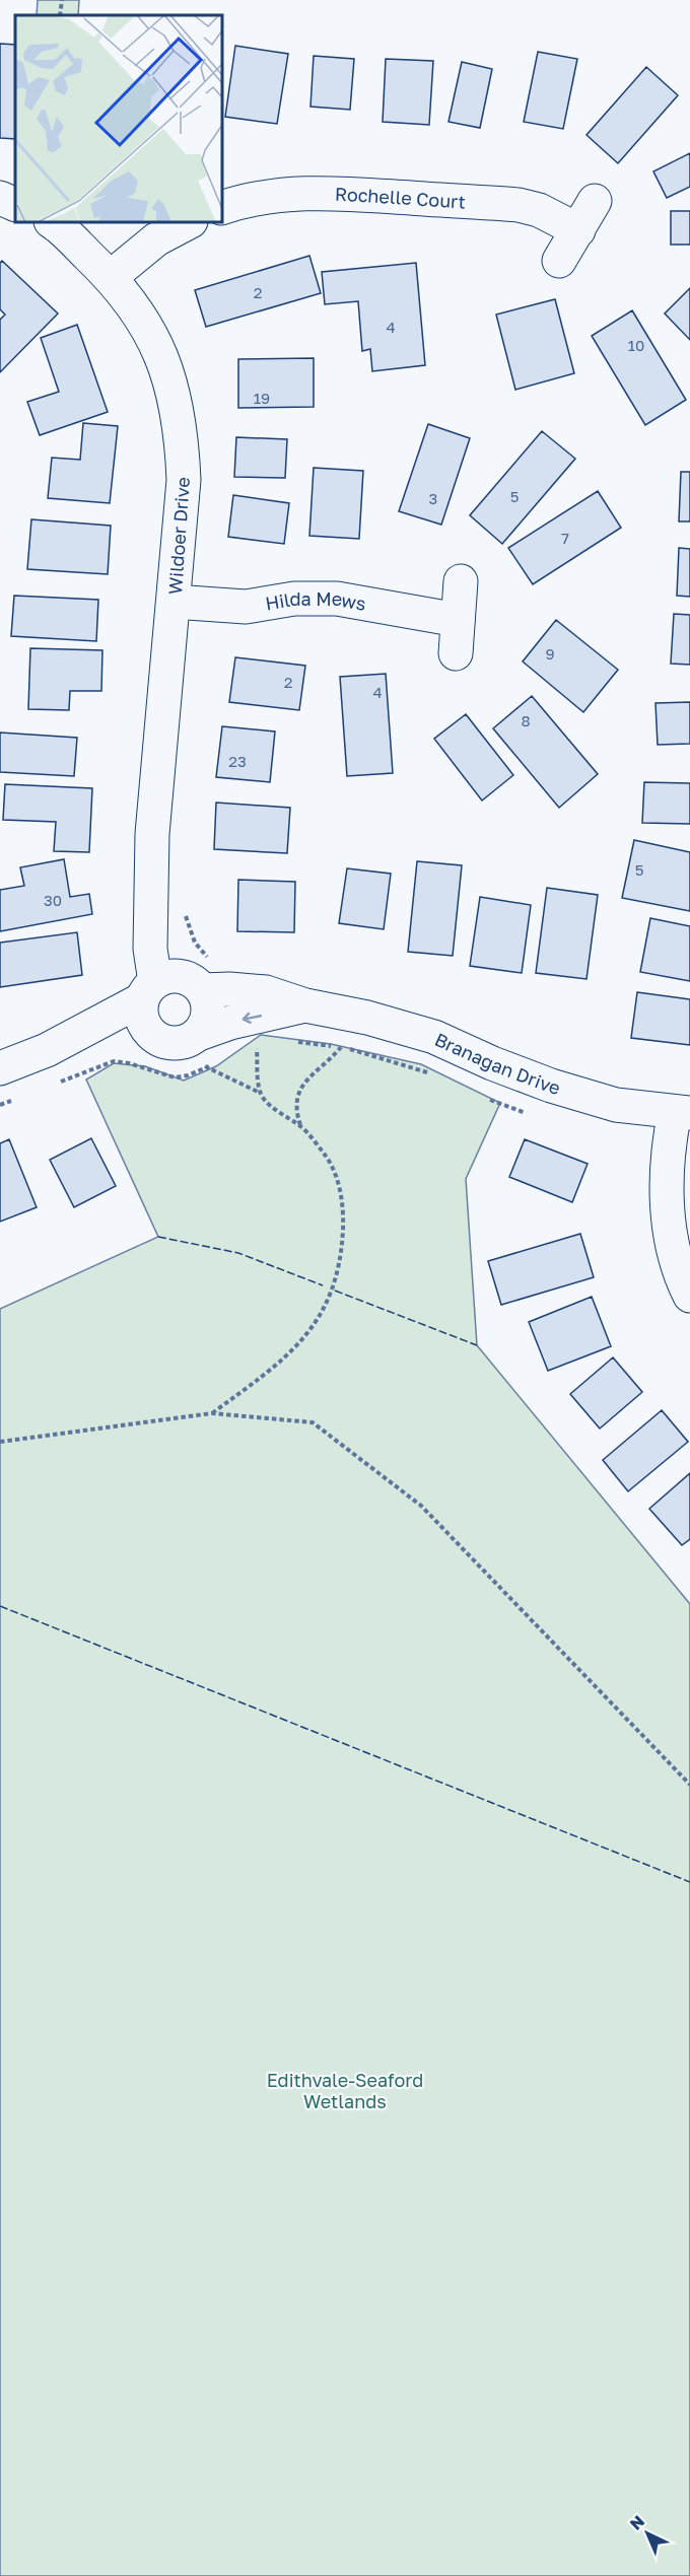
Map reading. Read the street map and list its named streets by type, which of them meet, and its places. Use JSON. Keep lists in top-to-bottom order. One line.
{"streets":{"street":["Rochelle Court","Wildoer Drive","Hilda Mews","Branagan Drive"]},"crossings":[["Wildoer Drive","Hilda Mews"],["Wildoer Drive","Branagan Drive"]],"parks":["Edithvale-Seaford Wetlands"],"house_numbers":["2","4","10","19","5","3","7","9","2","4","8","23","5","30"],"north":"top left"}
